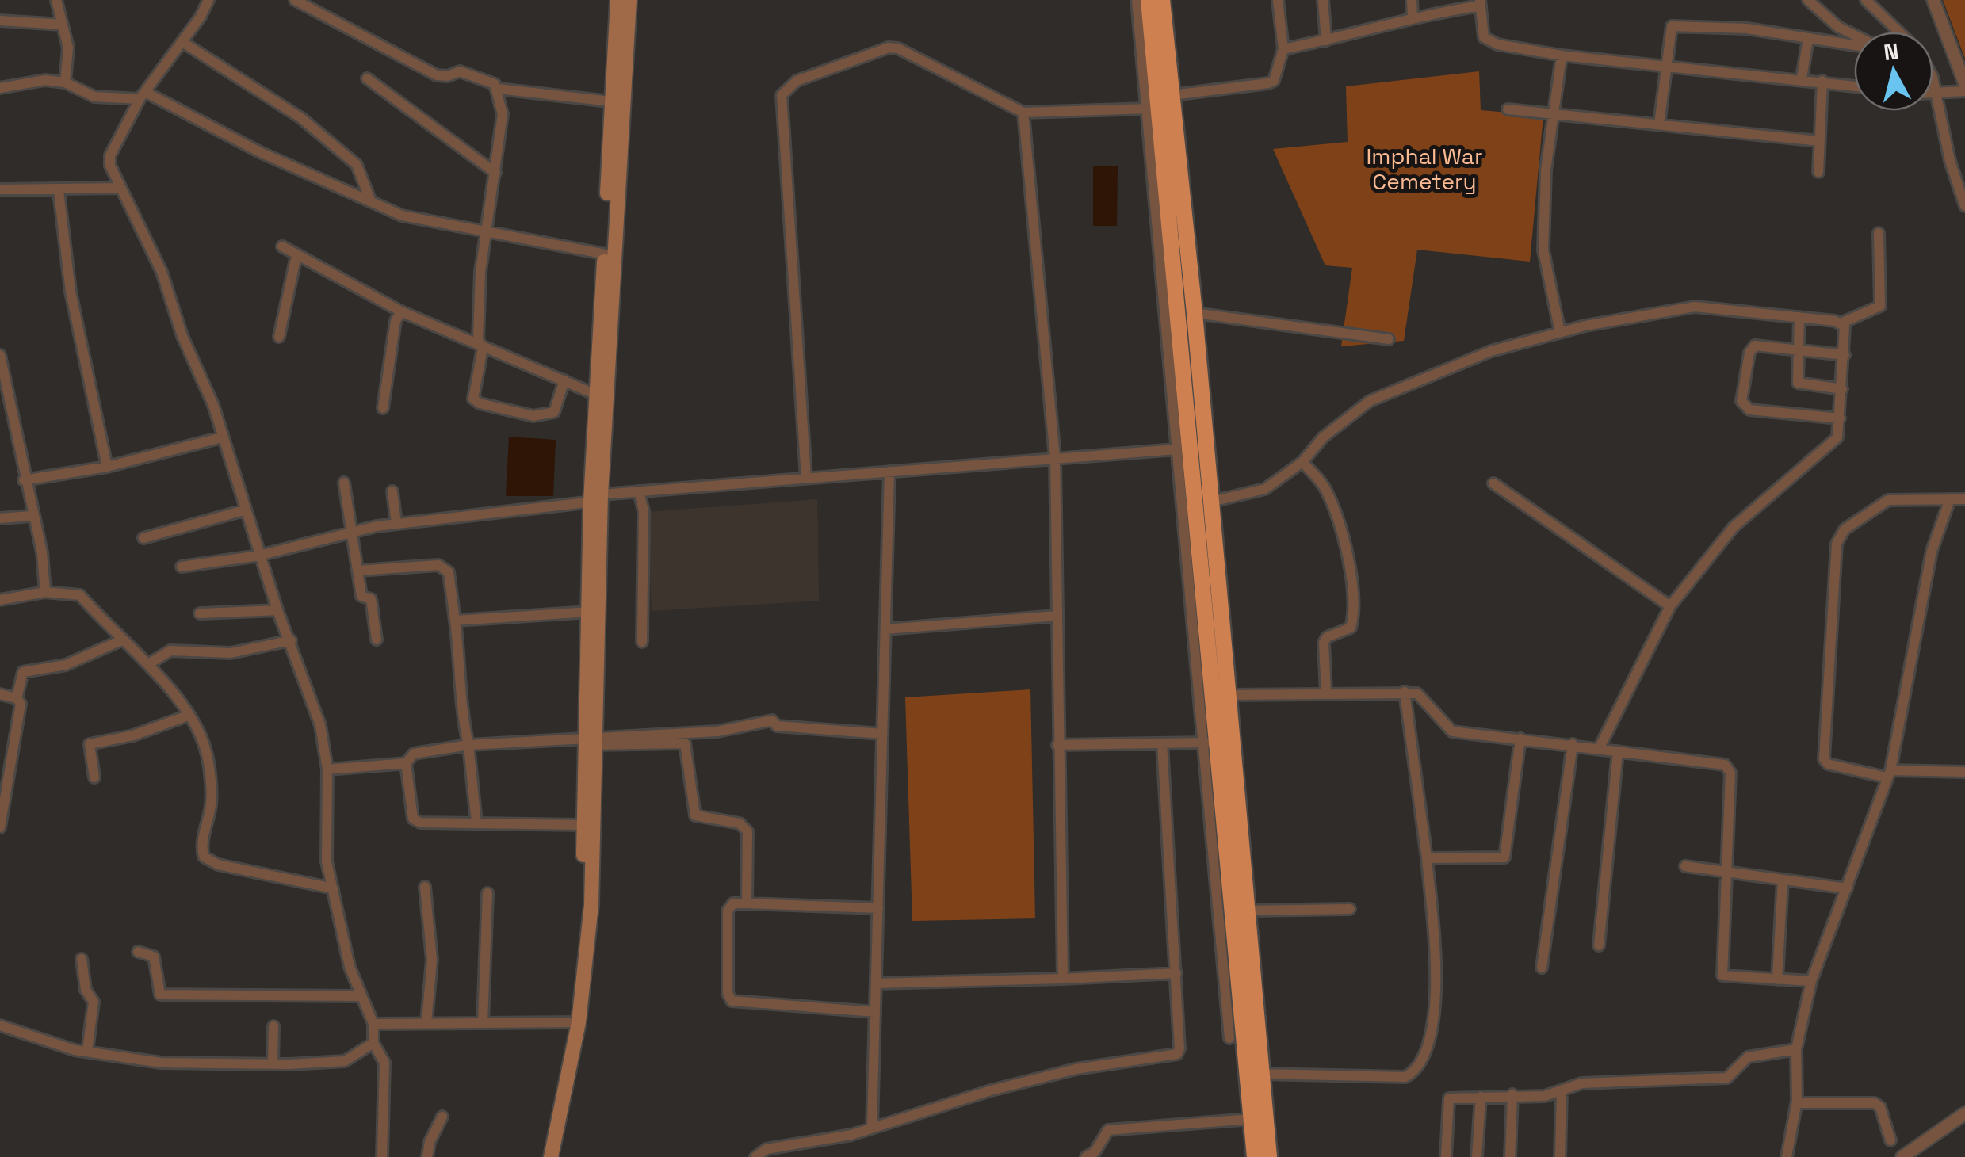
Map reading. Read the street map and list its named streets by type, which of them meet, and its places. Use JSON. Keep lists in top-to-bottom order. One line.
{"parks":["Imphal War Cemetery"],"north":"top"}
